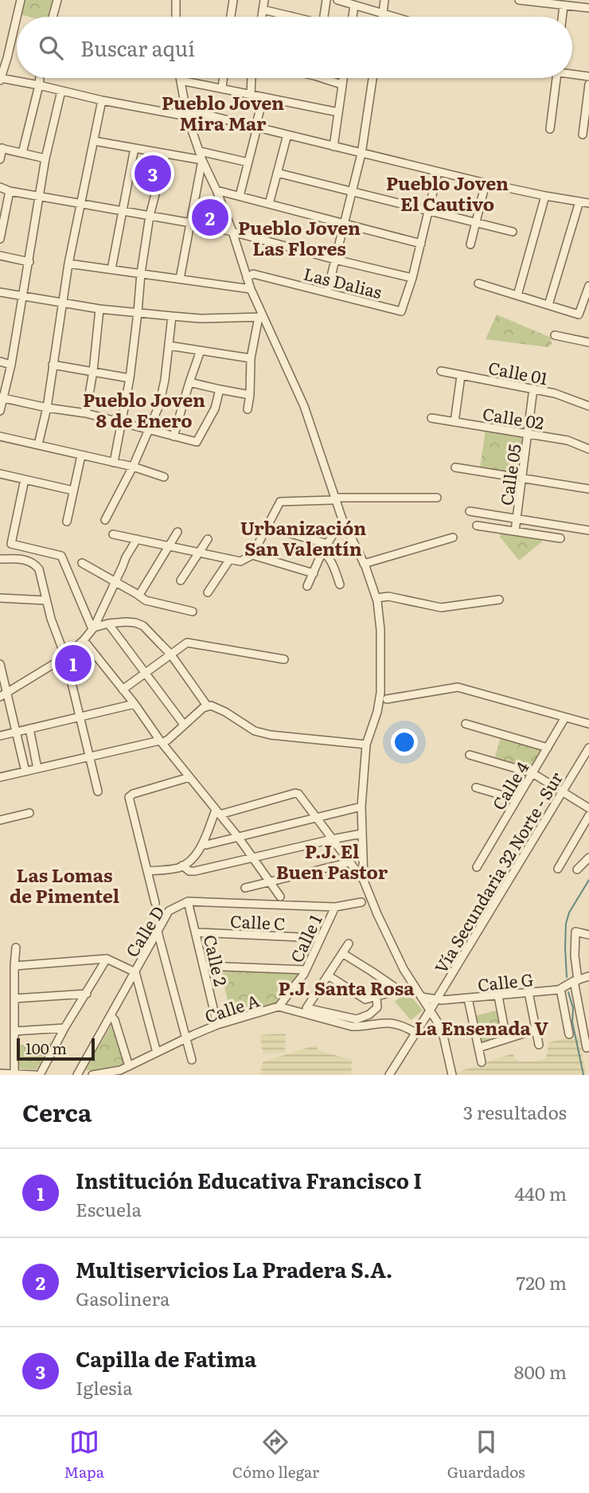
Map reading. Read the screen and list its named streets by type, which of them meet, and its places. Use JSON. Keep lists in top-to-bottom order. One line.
{"streets":{"street":["Las Dalias","Calle 01","Calle 02","Calle 05","Calle 4","Vía Secundaria 32 Norte - Sur","Calle C","Calle D","Calle 1","Calle 2","Calle G","Calle A"]},"crossings":[["Calle 01","Calle 05"],["Calle 02","Calle 05"],["Vía Secundaria 32 Norte - Sur","Calle G"],["Vía Secundaria 32 Norte - Sur","Calle A"],["Calle C","Calle 1"],["Calle C","Calle 2"],["Calle D","Calle 1"],["Calle D","Calle 2"],["Calle 1","Calle A"],["Calle 2","Calle A"]],"districts":["Pueblo Joven Mira Mar","Pueblo Joven El Cautivo","Pueblo Joven Las Flores","Pueblo Joven 8 de Enero","Urbanización San Valentín","P.J. El Buen Pastor","Las Lomas de Pimentel","P.J. Santa Rosa","La Ensenada V"],"scale_bar":"100 m","page":{"search":"Buscar aquí","pins":["3","2","1"],"scale":"100 m","heading":["Cerca","3 resultados"],"list":[{"mark":"1","name":"Institución Educativa Francisco I","note":"Escuela","value":"440 m"},{"mark":"2","name":"Multiservicios La Pradera S.A.","note":"Gasolinera","value":"720 m"},{"mark":"3","name":"Capilla de Fatima","note":"Iglesia","value":"800 m"}],"nav":["Mapa","Cómo llegar","Guardados"]}}
